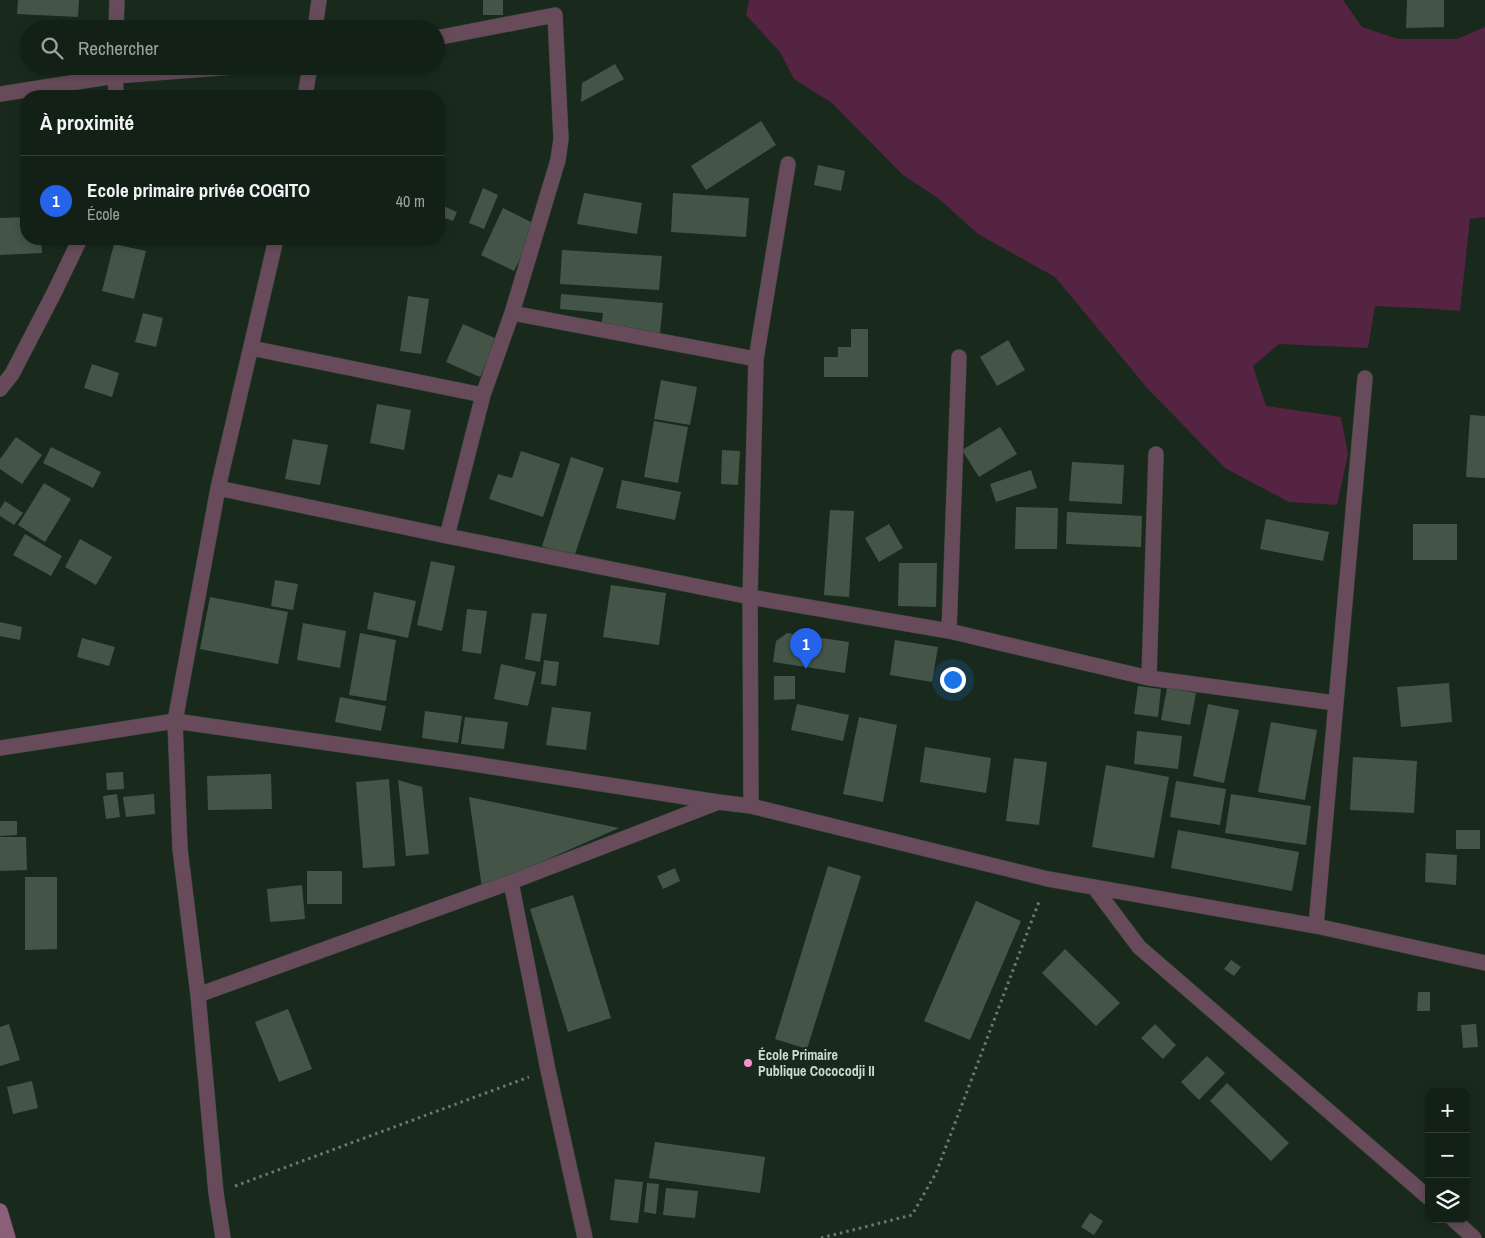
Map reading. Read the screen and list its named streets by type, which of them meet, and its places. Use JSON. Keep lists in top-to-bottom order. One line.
{"places":["École Primaire Publique Cococodji II"],"page":{"search":"Rechercher","heading":"À proximité","list":[{"mark":"1","name":"Ecole primaire privée COGITO","note":"École","value":"40 m"}],"pins":"1","map_buttons":["+","−"]}}
